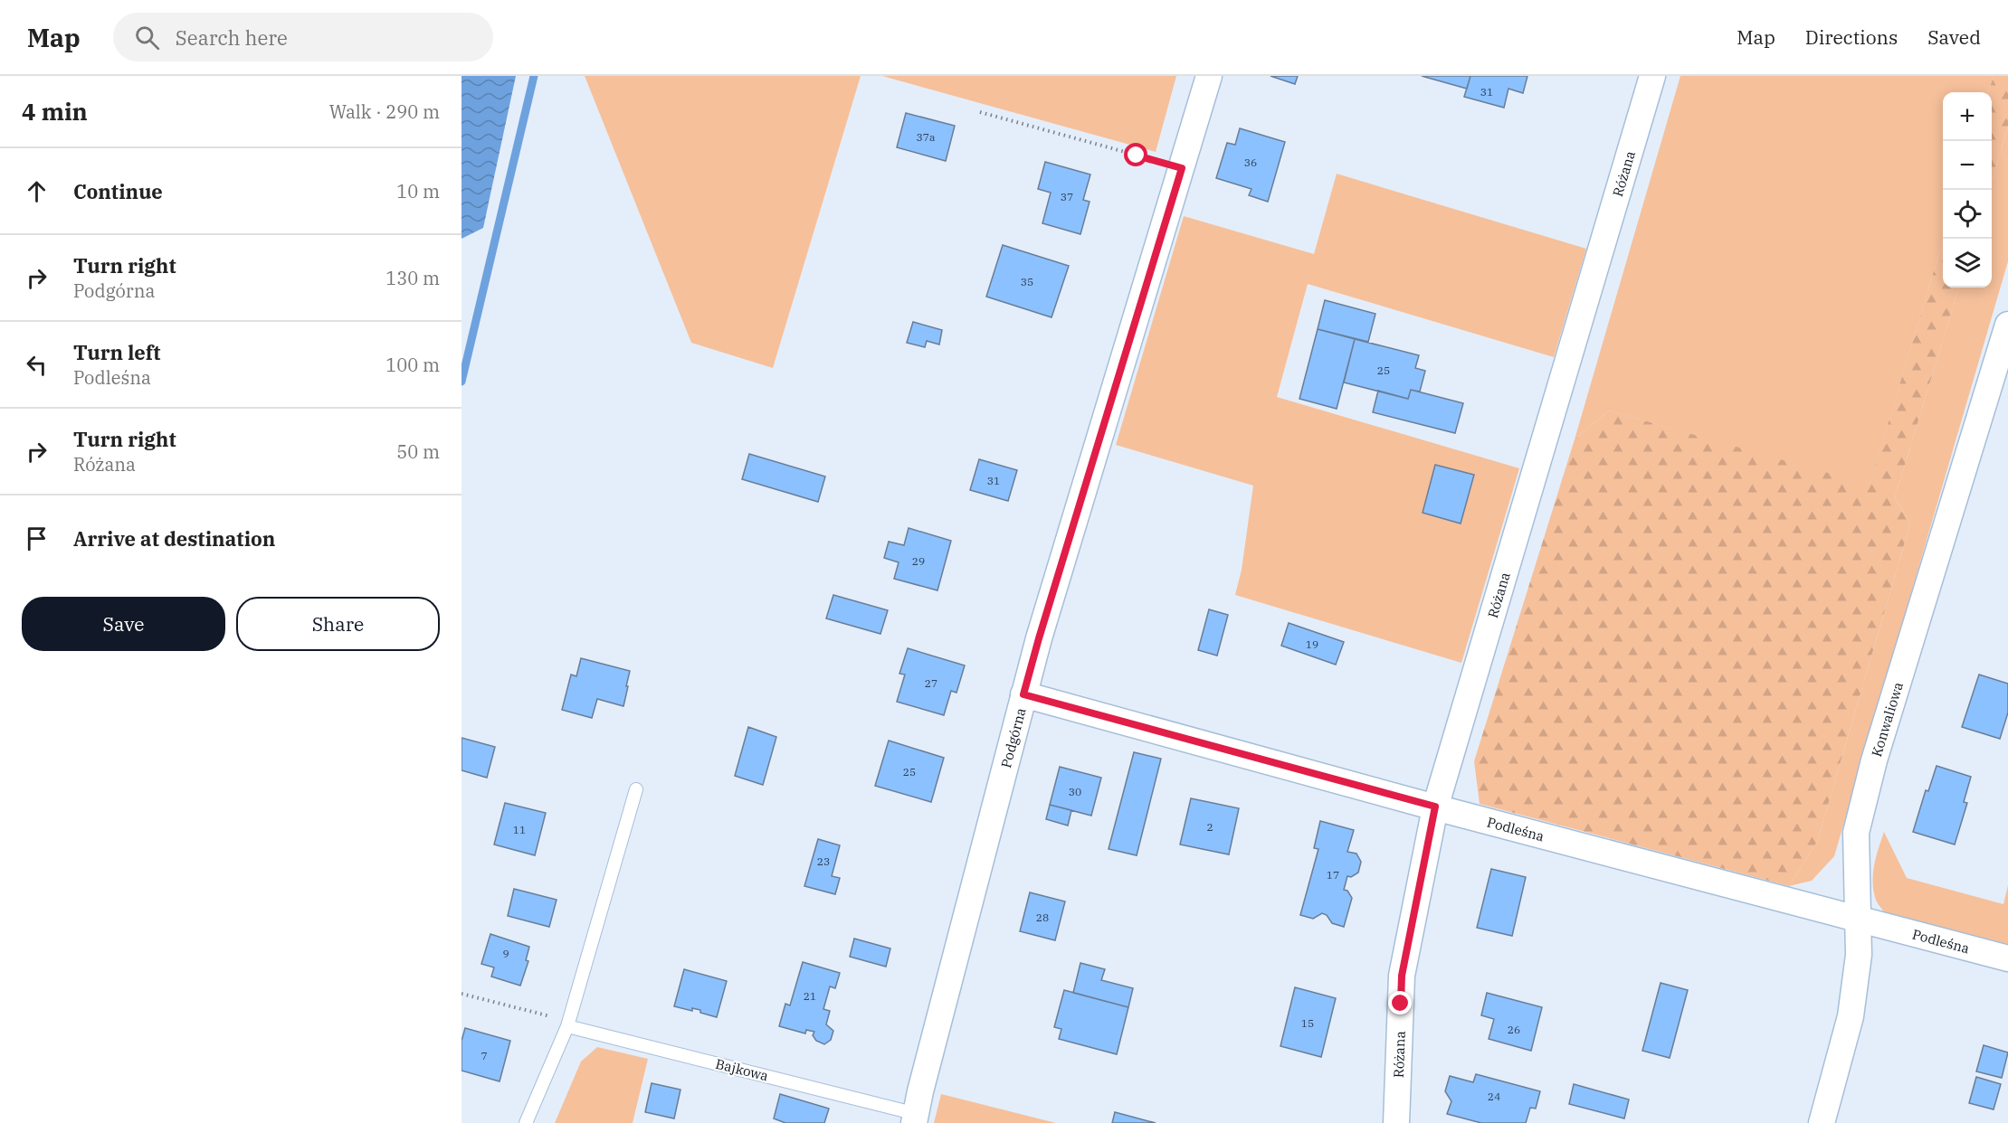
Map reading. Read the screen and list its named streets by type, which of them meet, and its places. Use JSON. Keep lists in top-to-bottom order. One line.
{"streets":{"street":["Różana","Konwaliowa","Podgórna","Podleśna"],"lane":["Bajkowa"]},"crossings":[["Różana","Podleśna"],["Konwaliowa","Podleśna"],["Podgórna","Podleśna"],["Podgórna","Bajkowa"]],"house_numbers":["31","37a","36","37","35","25","31","29","19","27","25","30","2","11","23","17","28","9","21","15","26","7","24"],"page":{"header":"Map","search":"Search here","nav":["Map","Directions","Saved"],"heading":["4 min","Walk · 290 m"],"map_buttons":["+","−"],"list":[["Continue","10 m"],["Turn right","Podgórna","130 m"],["Turn left","Podleśna","100 m"],["Turn right","Różana","50 m"],"Arrive at destination"],"buttons":["Save","Share"]}}
